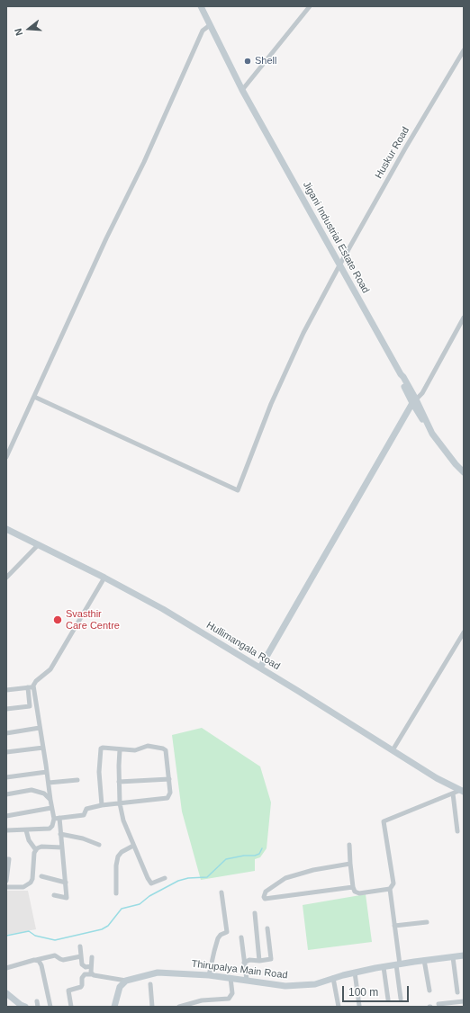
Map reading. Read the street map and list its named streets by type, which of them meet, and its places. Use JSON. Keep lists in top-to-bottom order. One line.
{"streets":{"street":["Huskur Road","Jigani Industrial Estate Road","Hullimangala Road","Thirupalya Main Road"]},"crossings":[["Huskur Road","Jigani Industrial Estate Road"]],"places":["Shell","Svasthir Care Centre"],"scale_bar":"100 m","north":"left"}
